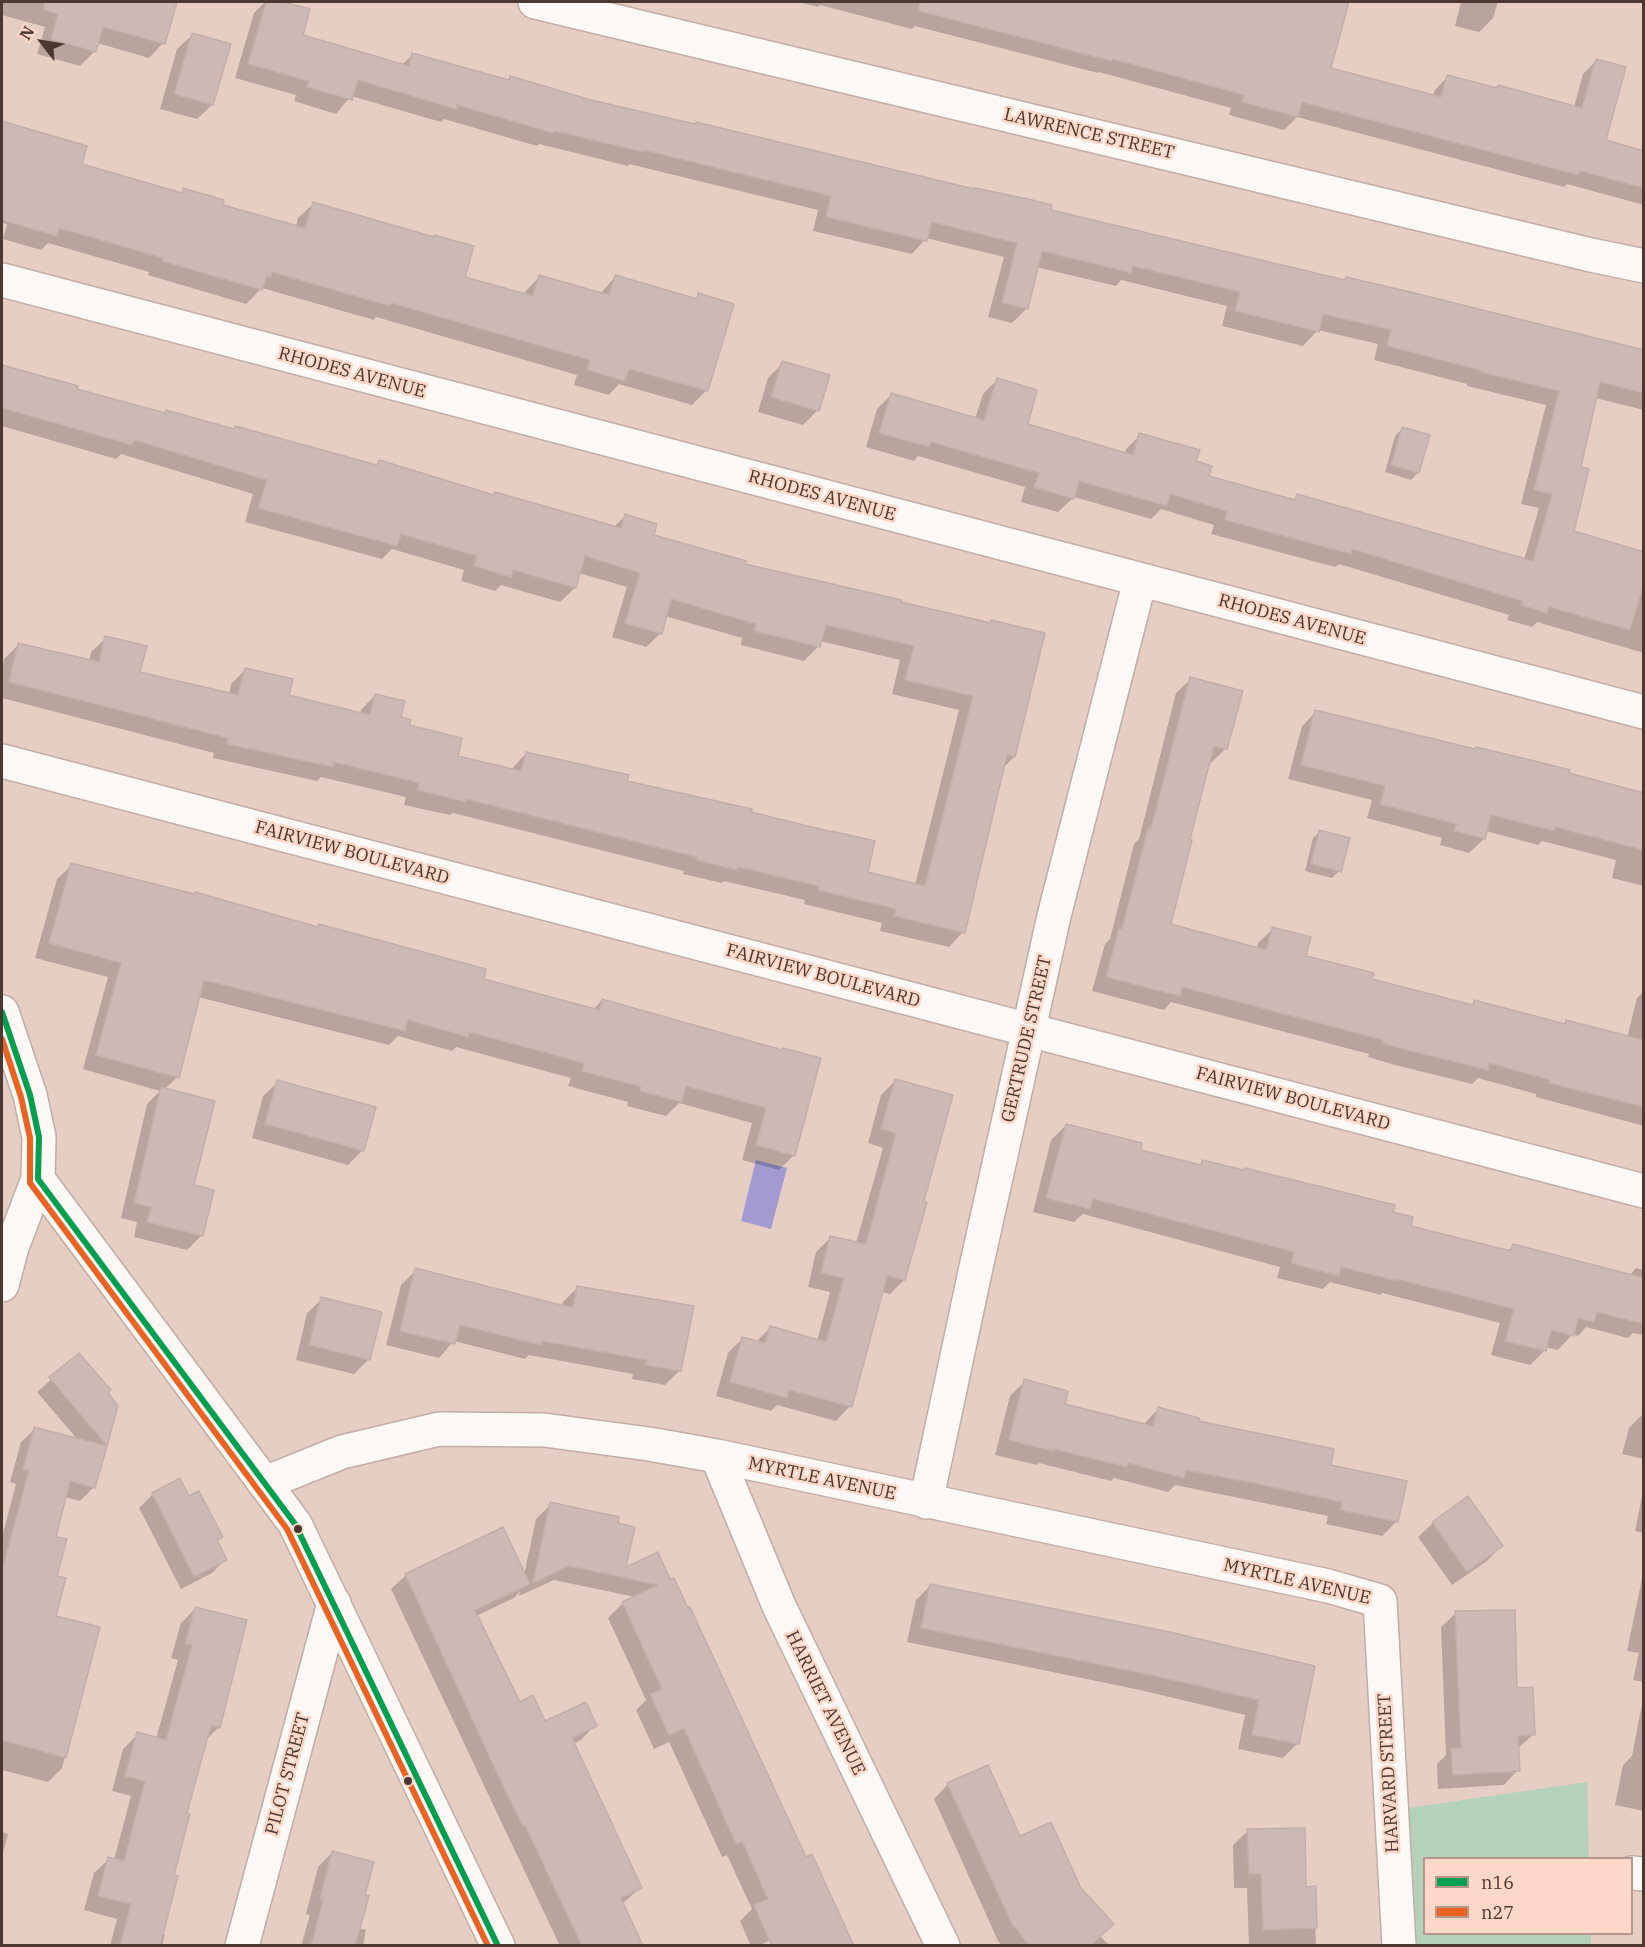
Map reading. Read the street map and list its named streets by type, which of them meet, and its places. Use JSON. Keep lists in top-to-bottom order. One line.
{"streets":{"street":["LAWRENCE STREET","RHODES AVENUE","FAIRVIEW BOULEVARD","GERTRUDE STREET","MYRTLE AVENUE","HARRIET AVENUE","HARVARD STREET","PILOT STREET"]},"crossings":[["RHODES AVENUE","GERTRUDE STREET"],["FAIRVIEW BOULEVARD","GERTRUDE STREET"],["GERTRUDE STREET","MYRTLE AVENUE"],["MYRTLE AVENUE","HARRIET AVENUE"],["MYRTLE AVENUE","HARVARD STREET"]],"lines":["transit line n16","transit line n27"],"legend":["n16","n27"],"north":"top left"}
